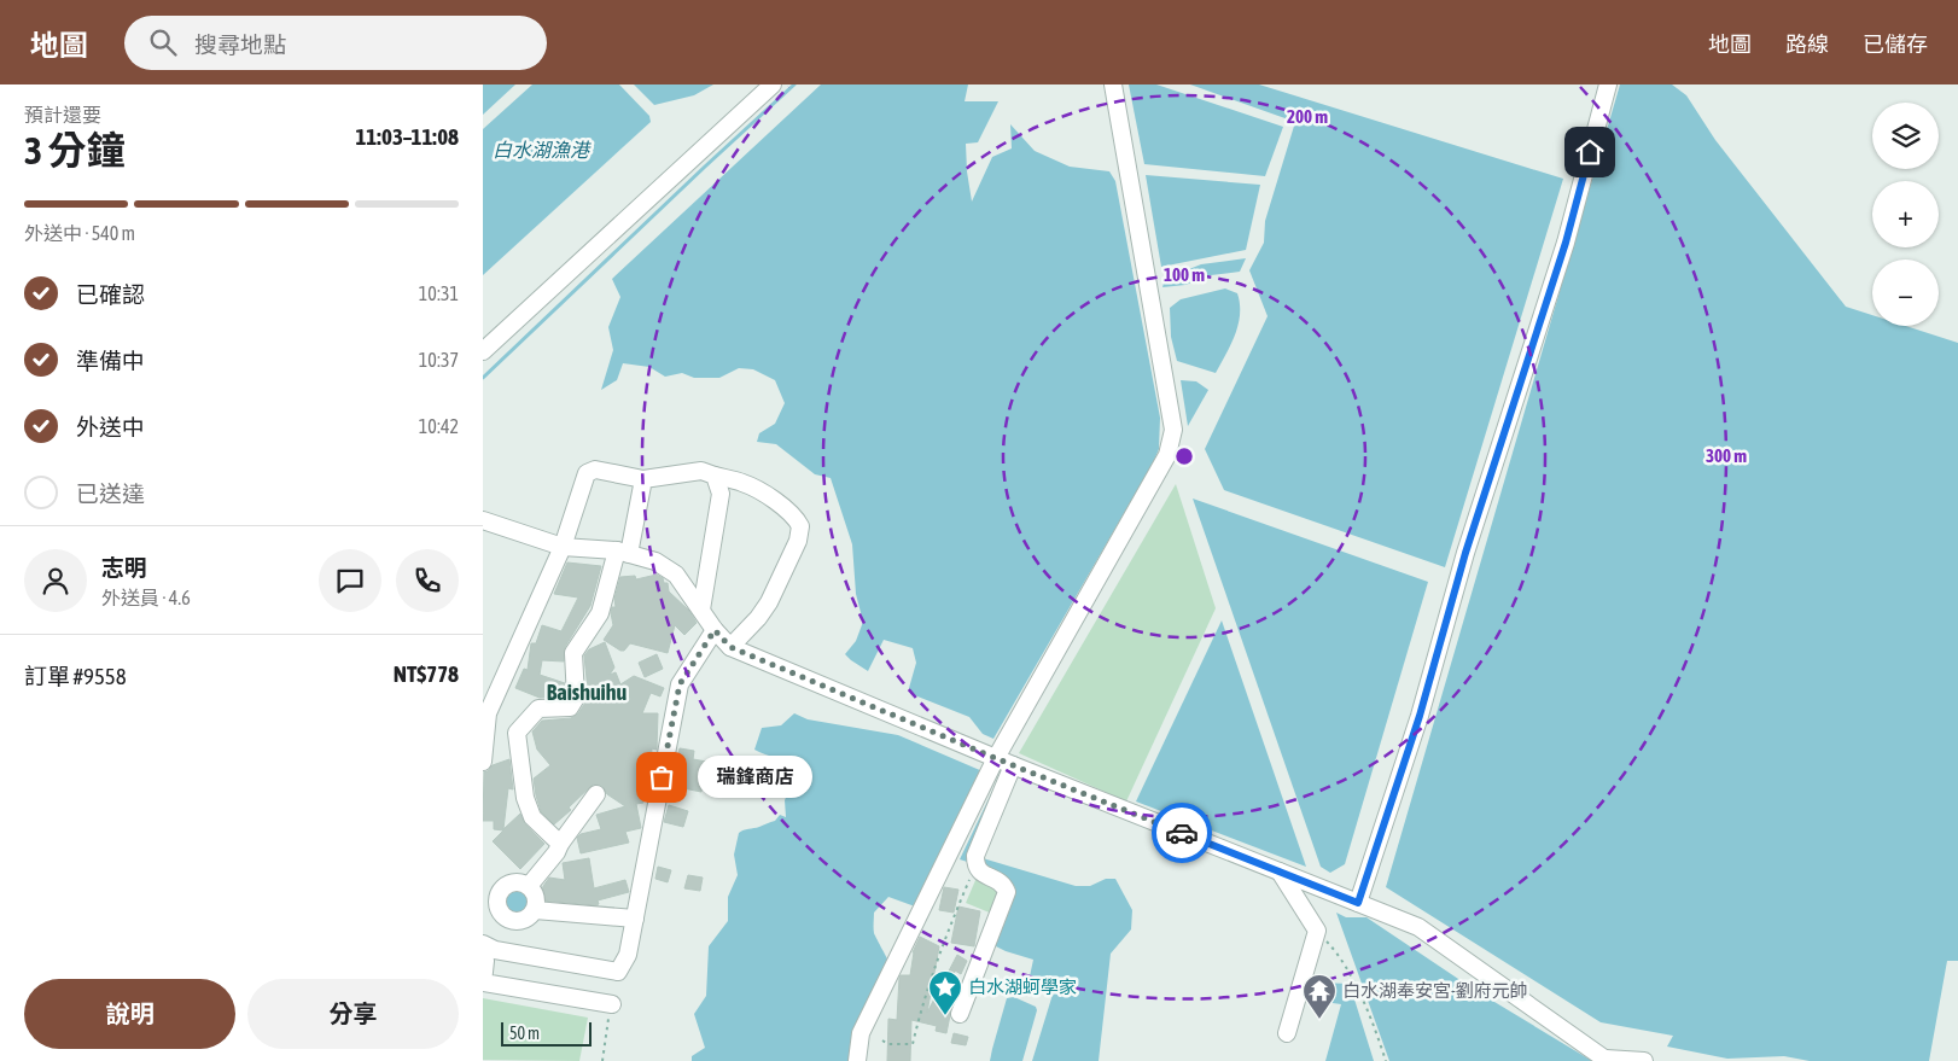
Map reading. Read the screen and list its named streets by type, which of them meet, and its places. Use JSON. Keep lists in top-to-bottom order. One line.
{"districts":["Baishuihu"],"water":["白水湖漁港"],"places":{"other":["瑞鋒商店"],"place":["白水湖蚵學家"],"temple":["白水湖奉安宮-劉府元帥"]},"scale_bar":"50 m","page":{"header":"地圖","search":"搜尋地點","nav":["地圖","路線","已儲存"],"heading":["3 分鐘","預計還要","11:03–11:08"],"panel":["志明","外送員 · 4.6","訂單 #9558","NT$778"],"map_buttons":["+","−"],"bar":"外送中 · 540 m","list":[["已確認","10:31"],["準備中","10:37"],["外送中","10:42"],"已送達"],"bubble":"瑞鋒商店","buttons":["說明","分享"],"scale":"50 m"},"rings":["200 m","100 m","300 m"]}
